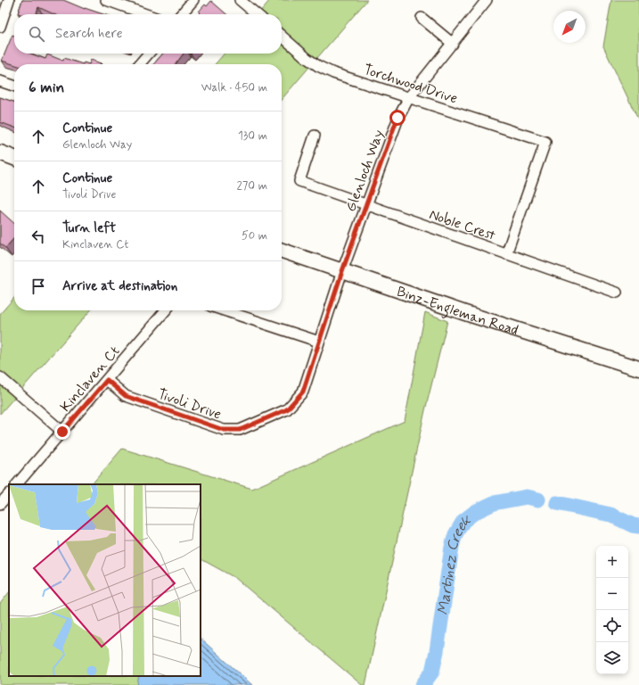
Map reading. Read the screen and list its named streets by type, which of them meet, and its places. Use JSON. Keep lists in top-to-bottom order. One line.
{"streets":{"street":["Torchwood Drive","Glenloch Way","Noble Crest","Binz-Engleman Road","Kinclaven Ct","Tivoli Drive"]},"crossings":[["Torchwood Drive","Glenloch Way"],["Torchwood Drive","Noble Crest"],["Glenloch Way","Noble Crest"],["Glenloch Way","Binz-Engleman Road"],["Glenloch Way","Tivoli Drive"],["Binz-Engleman Road","Tivoli Drive"],["Kinclaven Ct","Tivoli Drive"]],"water":["Martinez Creek"],"north":"bottom left","page":{"search":"Search here","heading":["6 min","Walk · 450 m"],"list":[["Continue","Glenloch Way","130 m"],["Continue","Tivoli Drive","270 m"],["Turn left","Kinclaven Ct","50 m"],"Arrive at destination"],"map_buttons":["+","−"]}}
